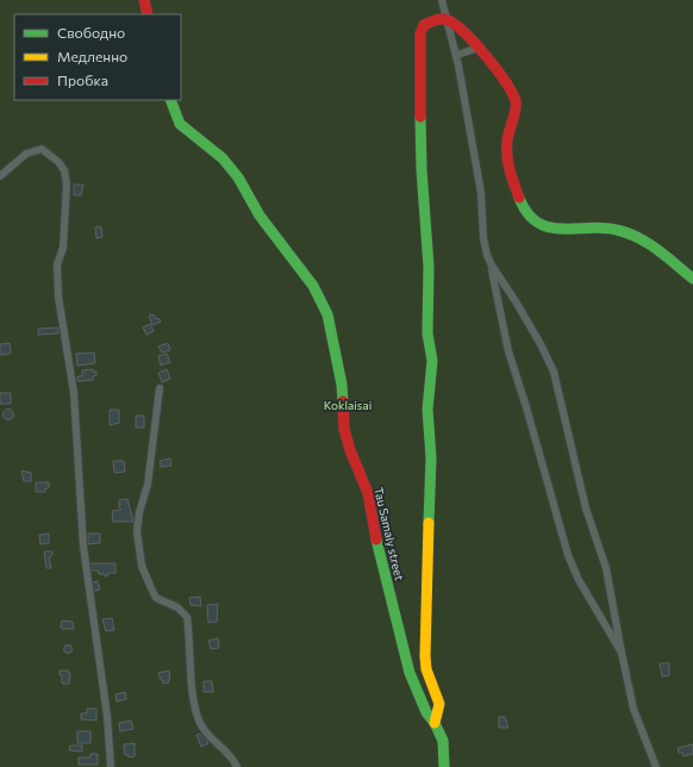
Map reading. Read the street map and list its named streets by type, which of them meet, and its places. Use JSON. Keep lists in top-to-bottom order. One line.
{"streets":{"street":["Tau Samaly street"]},"parks":["Koklaisai"],"legend":["Свободно","Медленно","Пробка"]}
